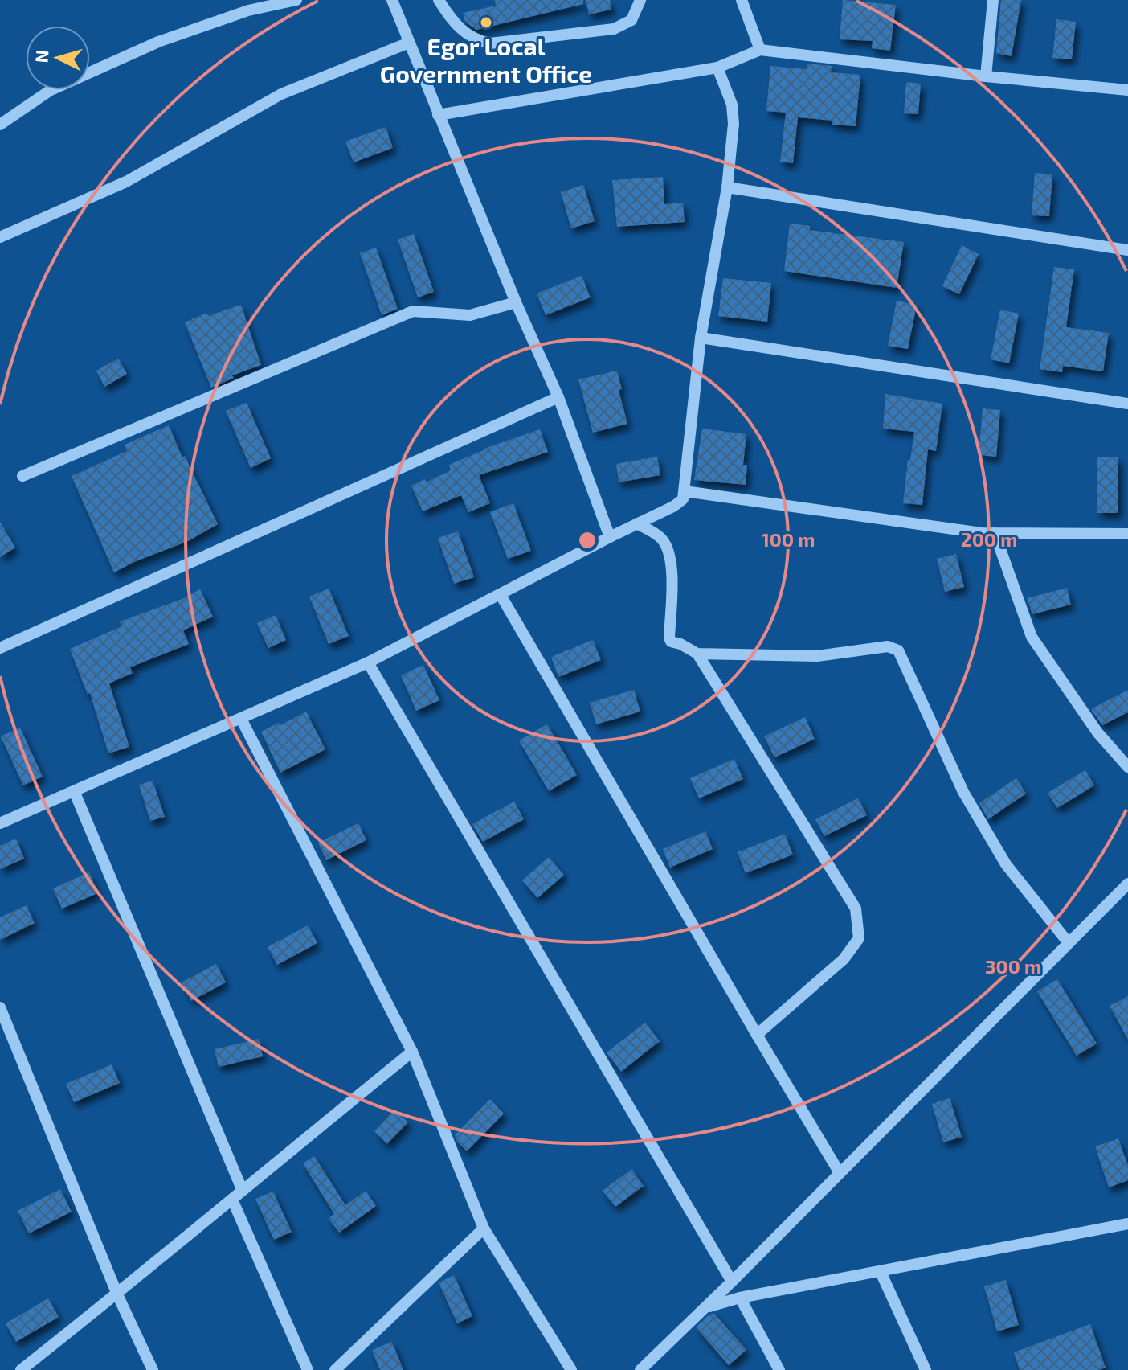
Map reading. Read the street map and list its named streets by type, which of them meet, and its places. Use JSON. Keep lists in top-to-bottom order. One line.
{"places":["Egor Local Government Office"],"north":"left","rings":["100 m","200 m","300 m"]}
